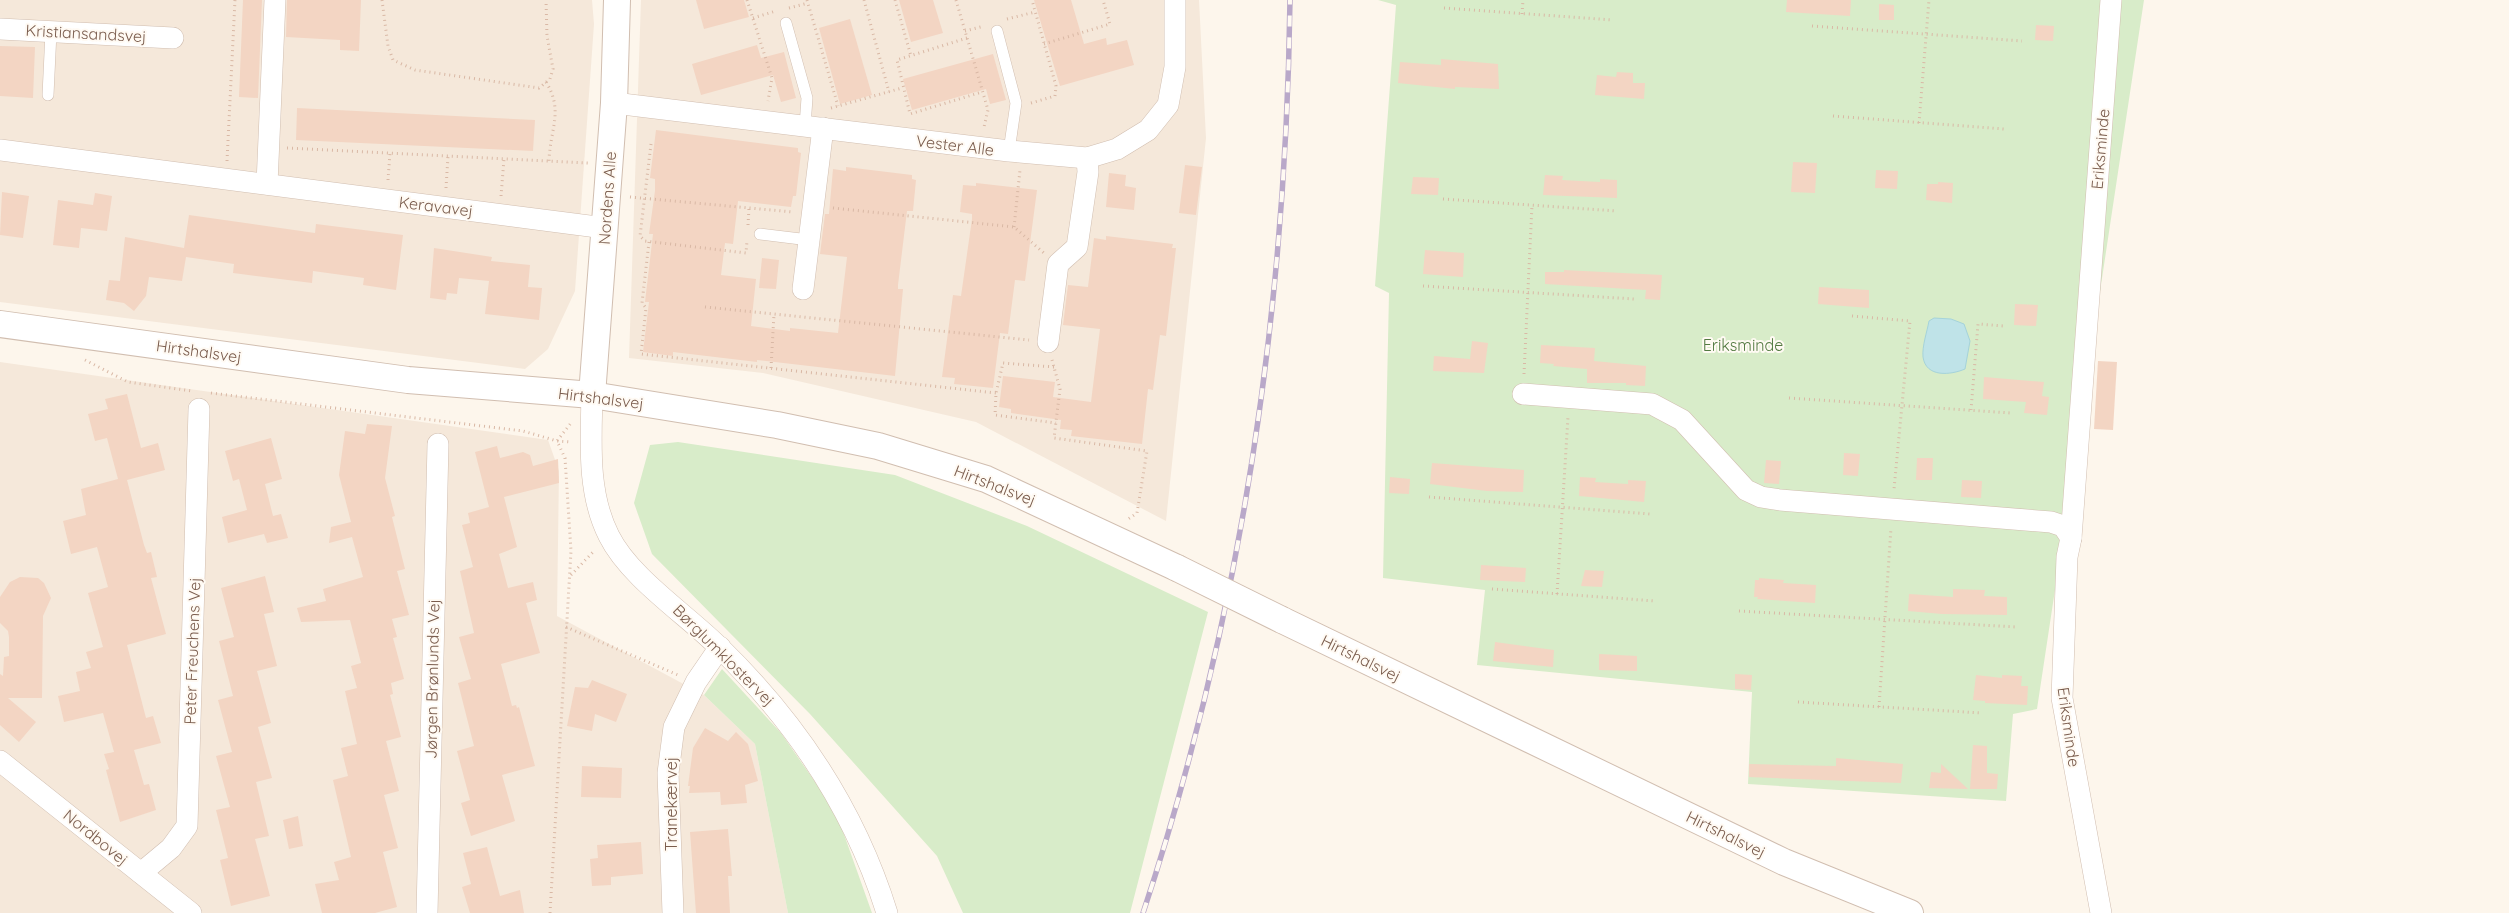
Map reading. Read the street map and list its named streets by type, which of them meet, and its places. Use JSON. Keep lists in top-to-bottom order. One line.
{"streets":{"street":["Kristiansandsvej","Vester Alle","Eriksminde","Nordens Alle","Keravavej","Hirtshalsvej","Peter Freuchens Vej","Børglumklostervej","Jørgen Brønlunds Vej","Tranekærvej","Nordbovej"]},"crossings":[["Vester Alle","Nordens Alle"],["Nordens Alle","Keravavej"],["Nordens Alle","Hirtshalsvej"],["Nordens Alle","Børglumklostervej"],["Hirtshalsvej","Børglumklostervej"],["Peter Freuchens Vej","Nordbovej"],["Børglumklostervej","Tranekærvej"]],"parks":["Eriksminde"]}
